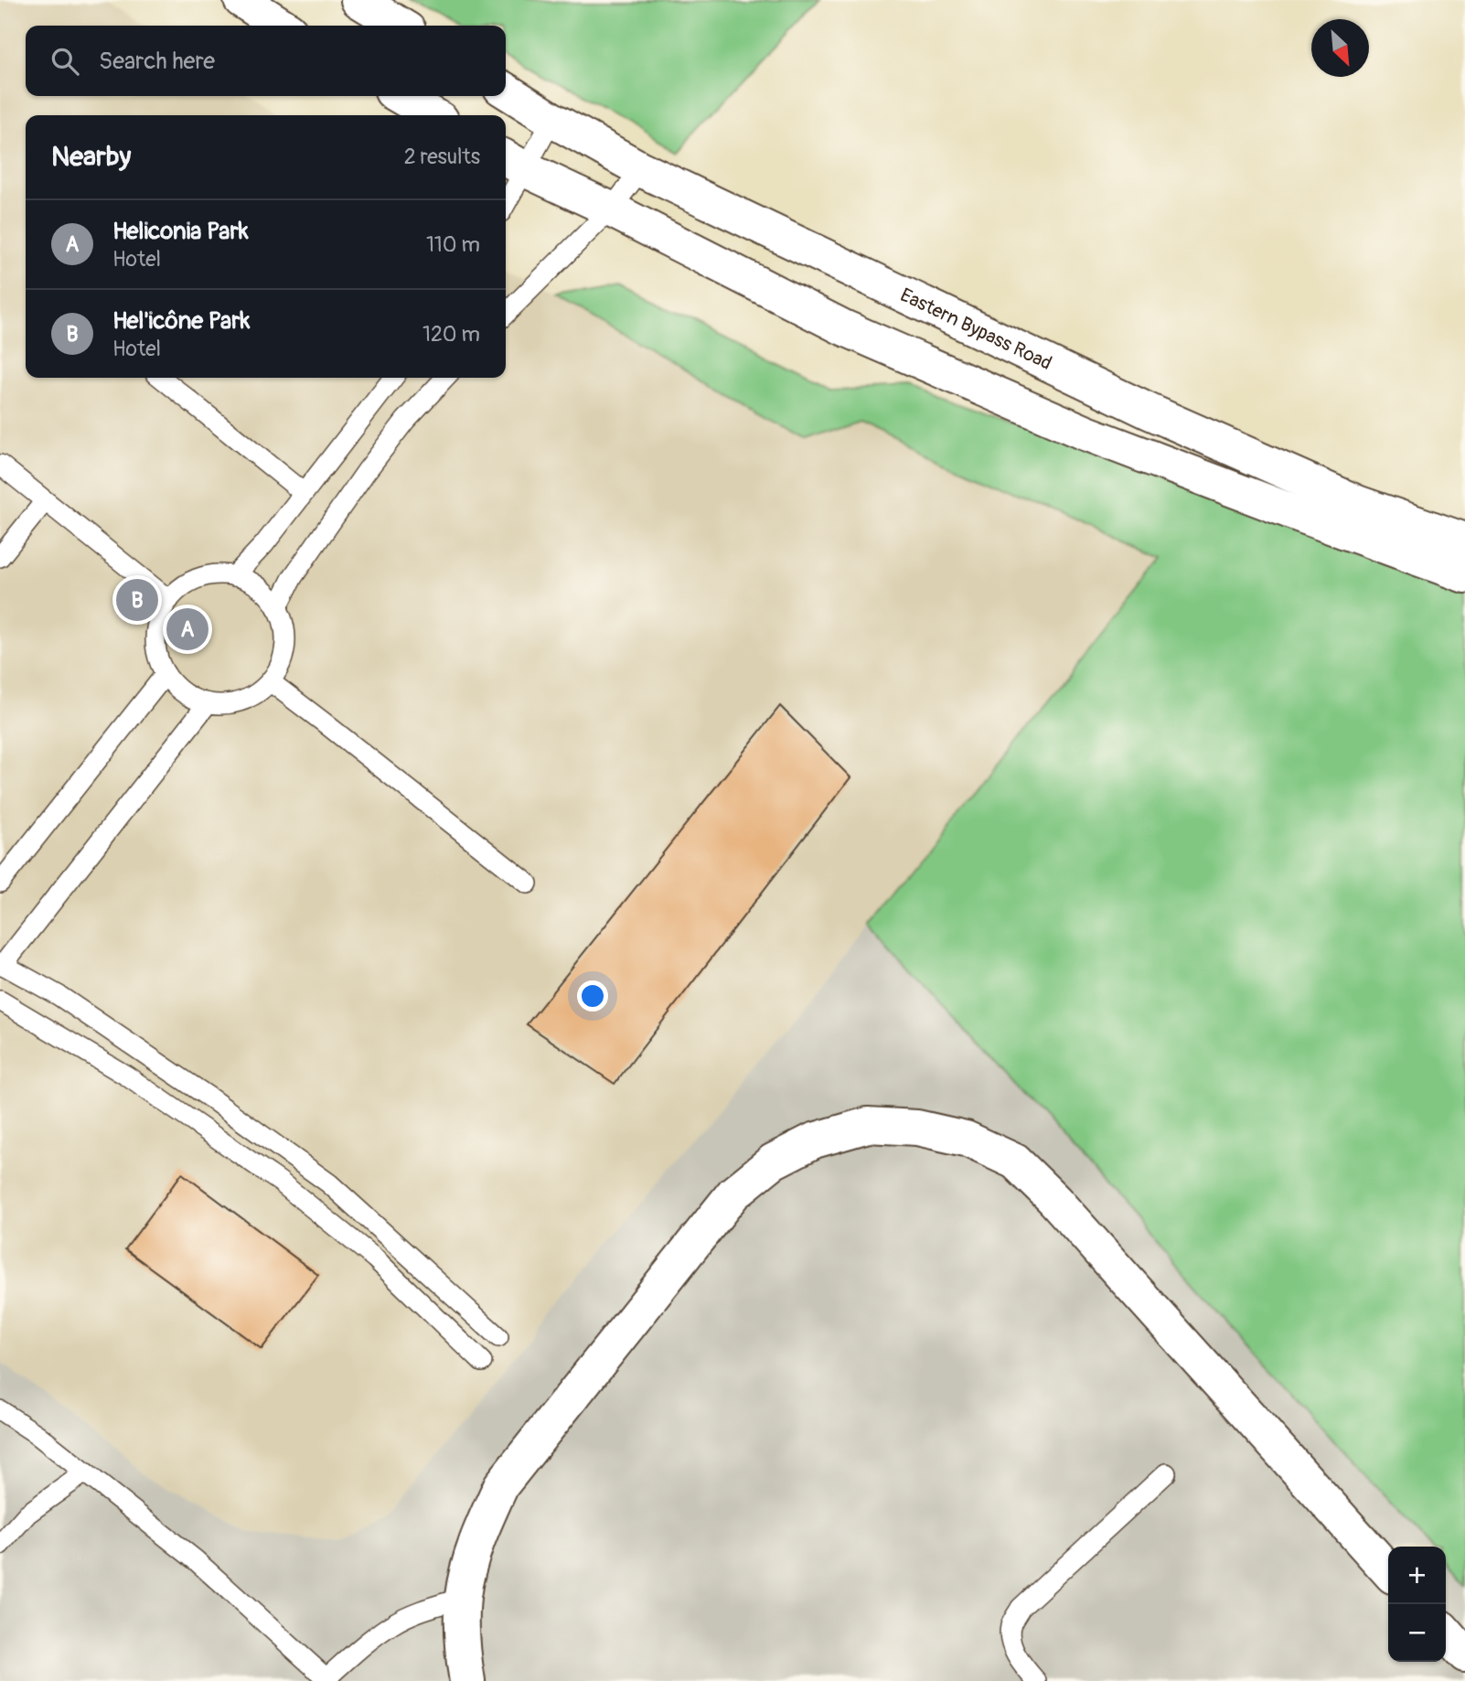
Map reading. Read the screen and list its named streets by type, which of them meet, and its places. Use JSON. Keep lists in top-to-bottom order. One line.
{"streets":{"main road":["Eastern Bypass Road"]},"north":"bottom right","page":{"search":"Search here","heading":["Nearby","2 results"],"list":[{"mark":"A","name":"Heliconia Park","note":"Hotel","value":"110 m"},{"mark":"B","name":"Hel'icône Park","note":"Hotel","value":"120 m"}],"pins":["B","A"],"map_buttons":["+","−"]}}
